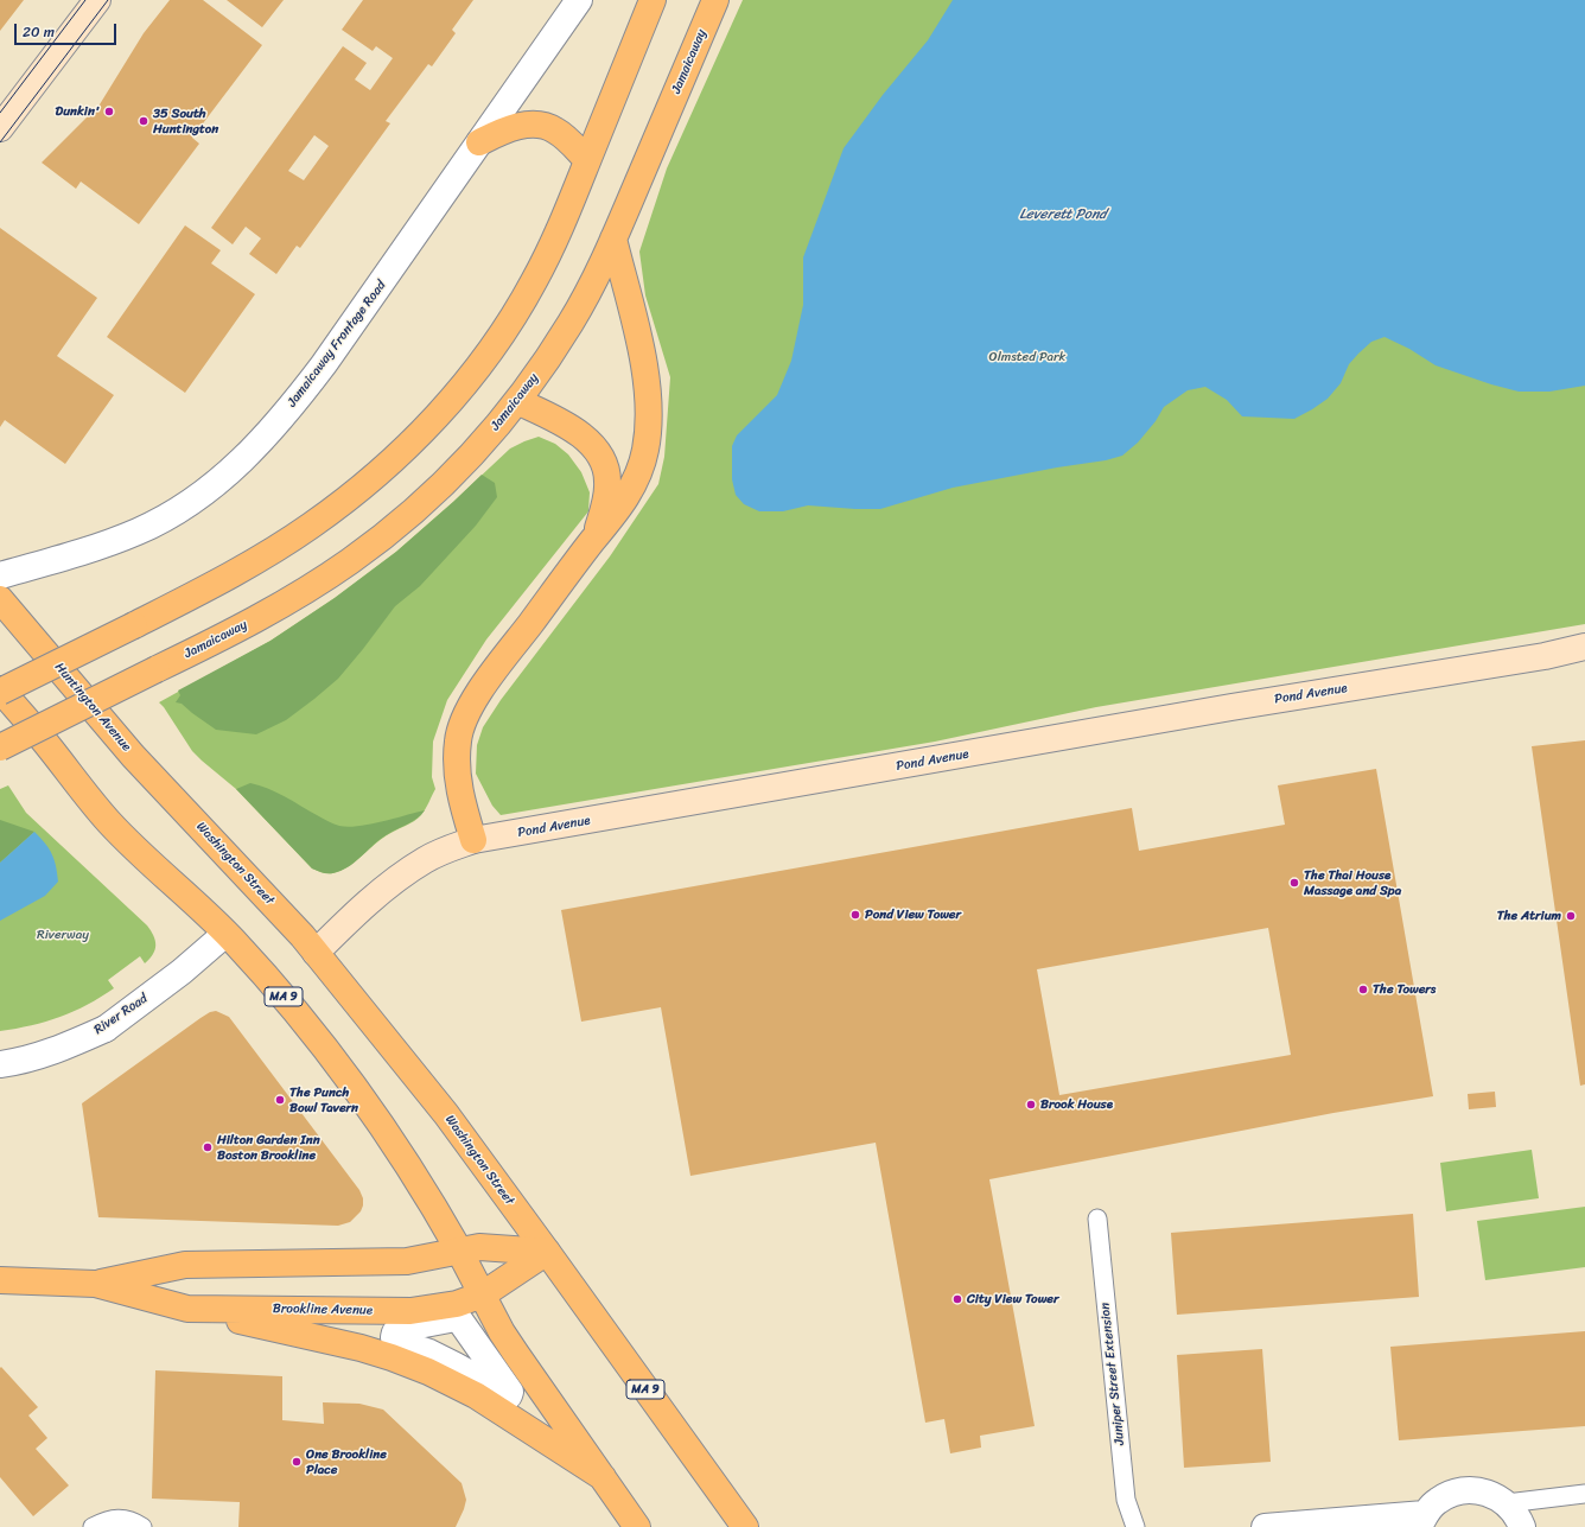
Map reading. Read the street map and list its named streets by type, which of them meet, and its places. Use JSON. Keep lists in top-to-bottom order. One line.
{"streets":{"main road":["Jamaicaway","Pond Avenue","Huntington Avenue","Washington Street","MA 9","Brookline Avenue"],"street":["Jamaicaway Frontage Road","River Road"],"lane":["Juniper Street Extension"]},"crossings":[["Pond Avenue","Washington Street"],["Huntington Avenue","Washington Street"],["Washington Street","Brookline Avenue"],["MA 9","River Road"],["MA 9","Brookline Avenue"]],"water":["Leverett Pond"],"parks":["Olmsted Park","Riverway"],"places":["Dunkin'","35 South Huntington","The Thai House Massage and Spa","Pond View Tower","The Atrium","The Towers","The Punch Bowl Tavern","Brook House","Hilton Garden Inn Boston Brookline","City View Tower","One Brookline Place"],"scale_bar":"20 m"}
